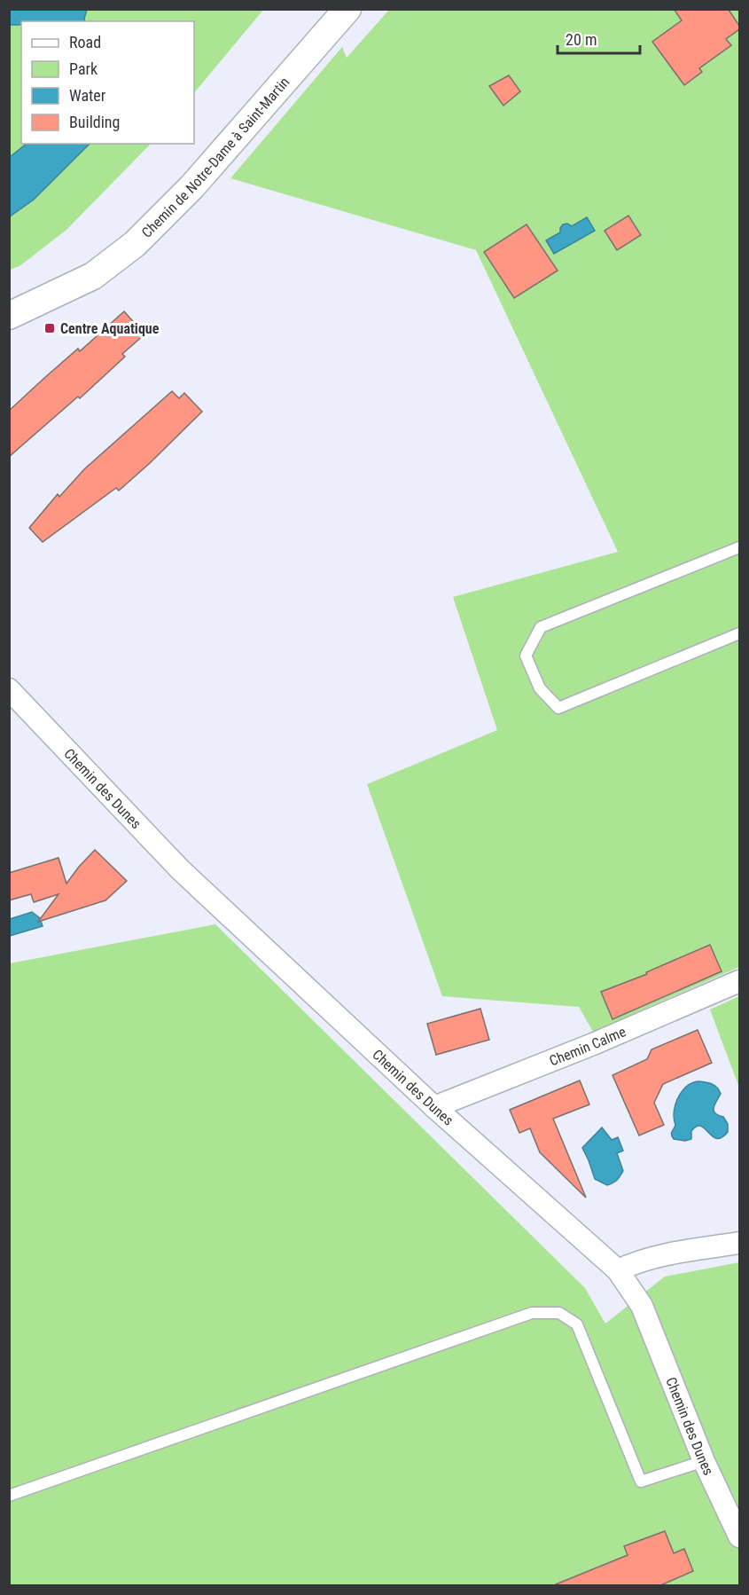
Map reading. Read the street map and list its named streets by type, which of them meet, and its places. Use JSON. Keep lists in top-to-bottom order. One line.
{"streets":{"street":["Chemin de Notre-Dame à Saint-Martin","Chemin des Dunes","Chemin Calme"]},"crossings":[["Chemin des Dunes","Chemin Calme"]],"places":{"transit":["Centre Aquatique"]},"legend":["Road","Park","Water","Building"],"scale_bar":"20 m"}
